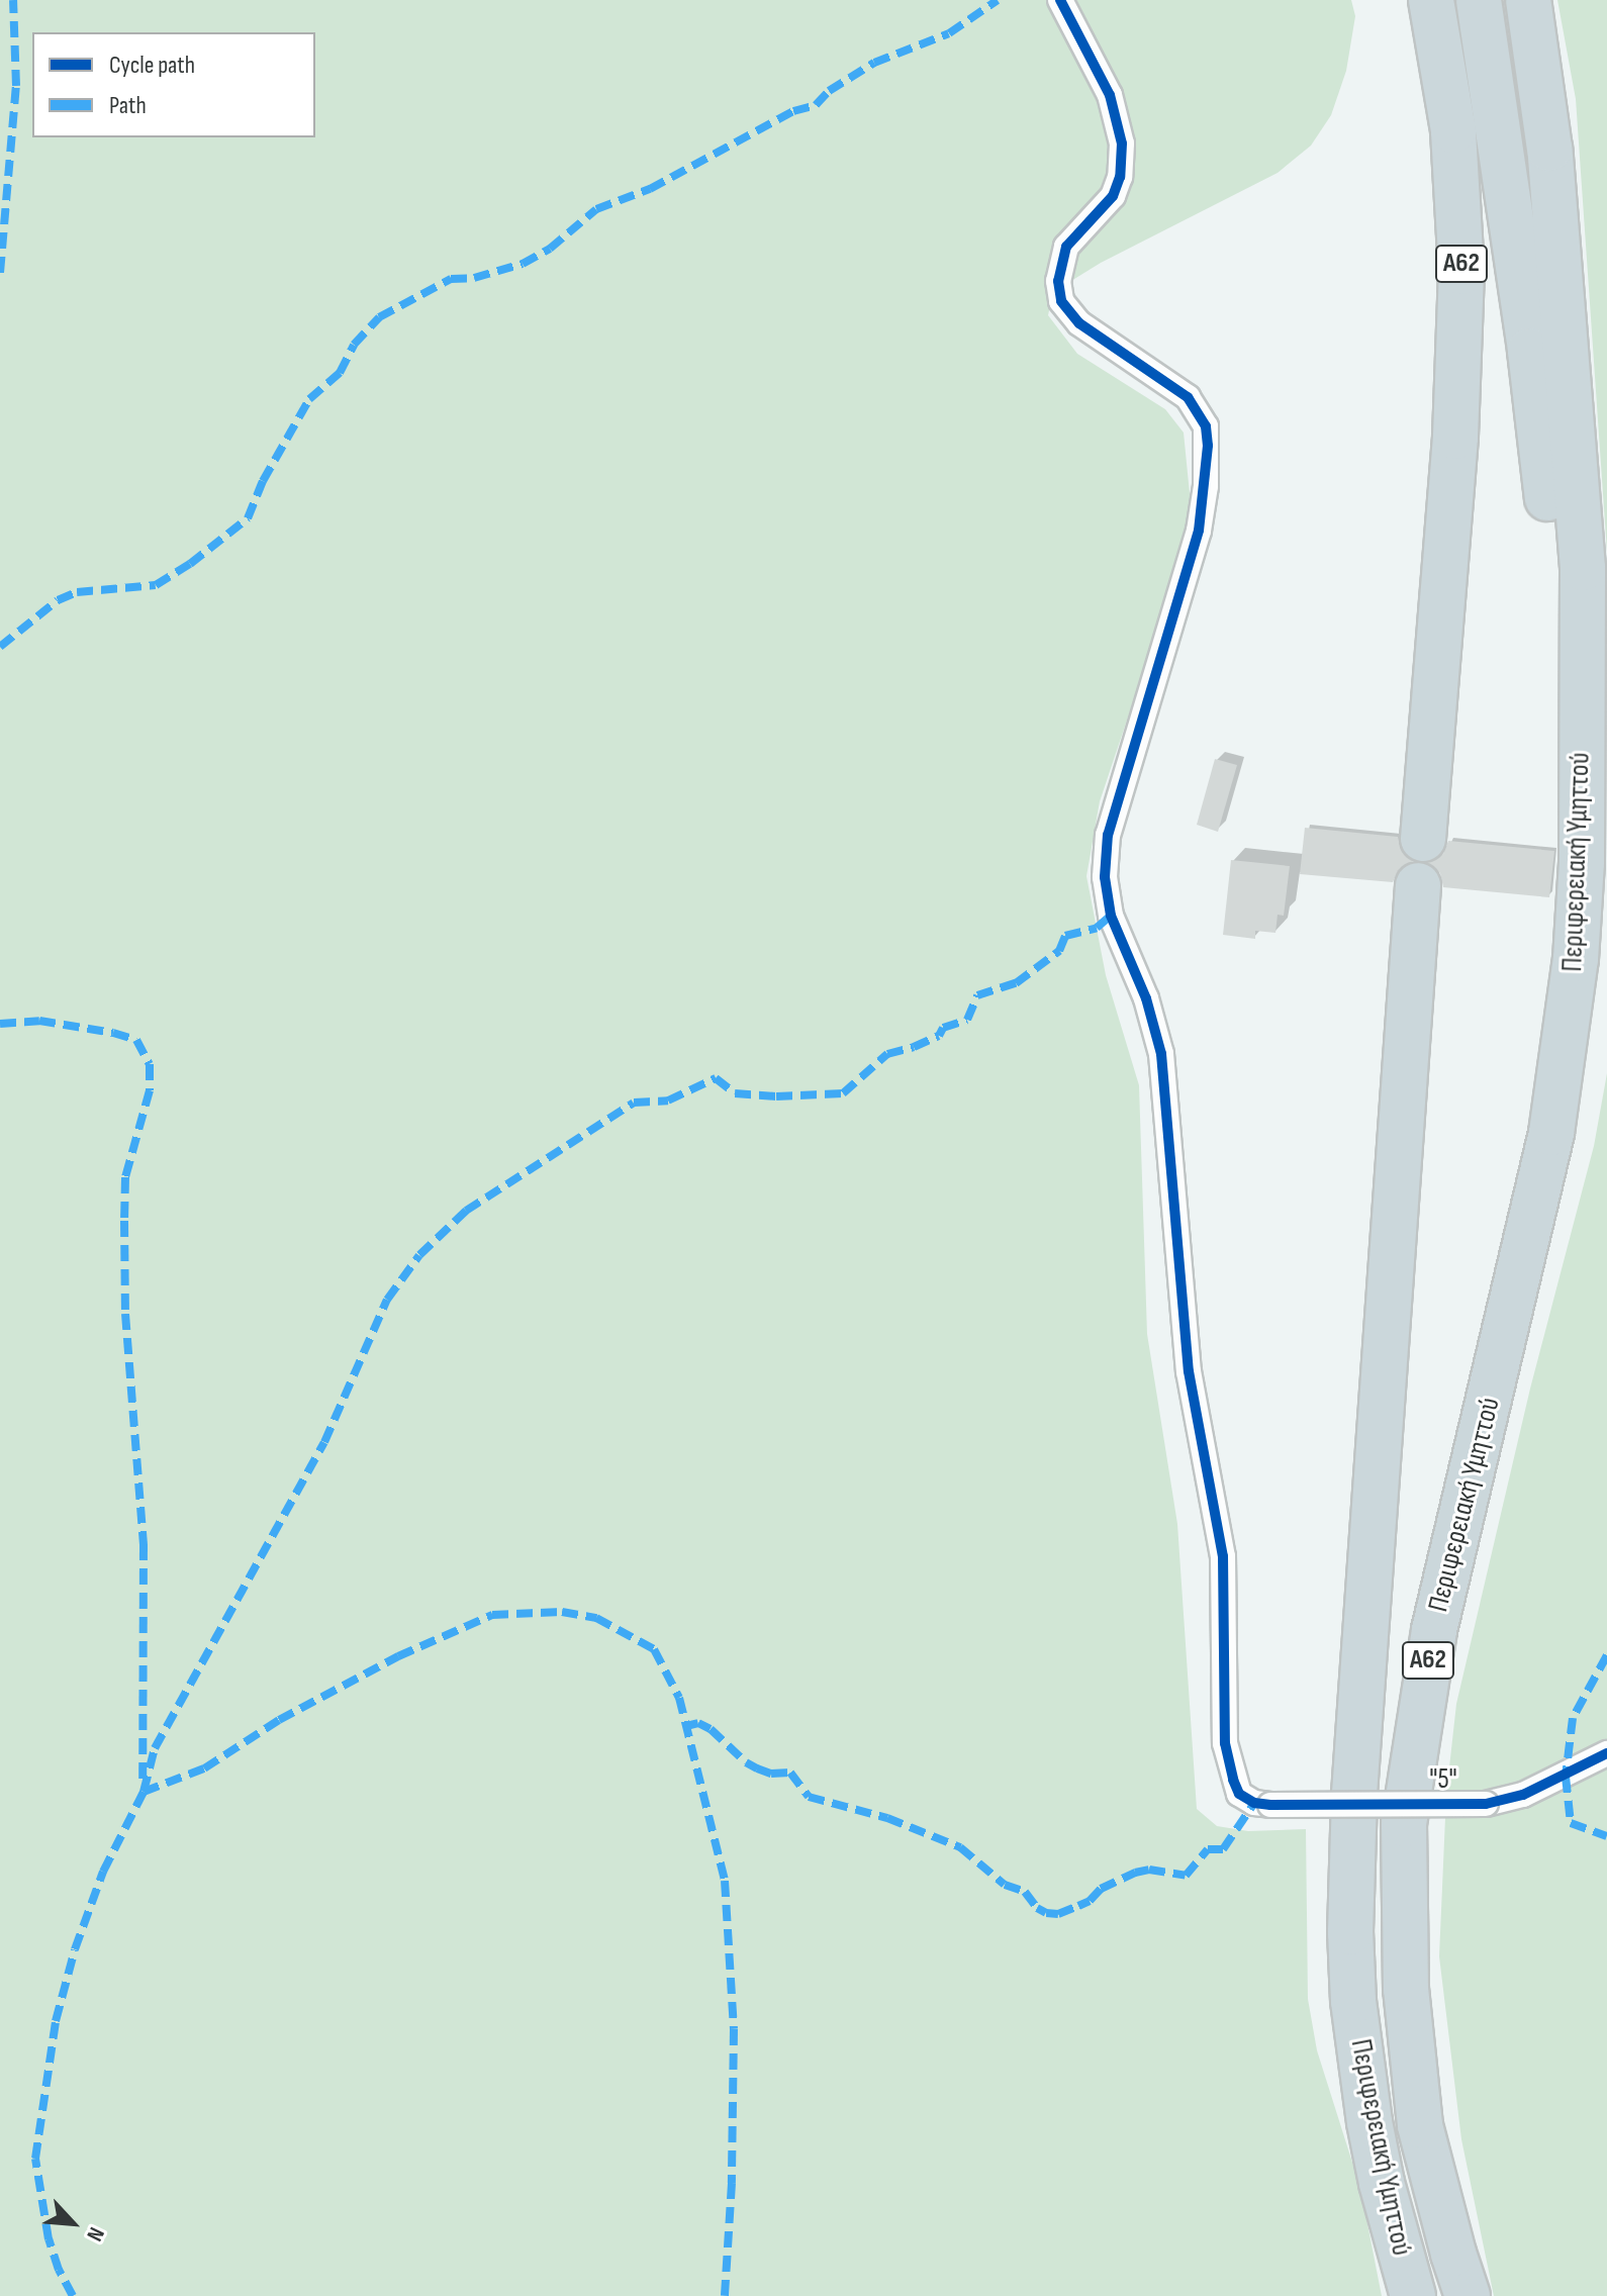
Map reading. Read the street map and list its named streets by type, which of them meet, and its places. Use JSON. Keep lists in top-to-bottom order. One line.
{"streets":{"highway":["Α62","Περιφερειακή Υμηττού"],"street":["\"5\""]},"legend":["Cycle path","Path"],"north":"bottom right"}
